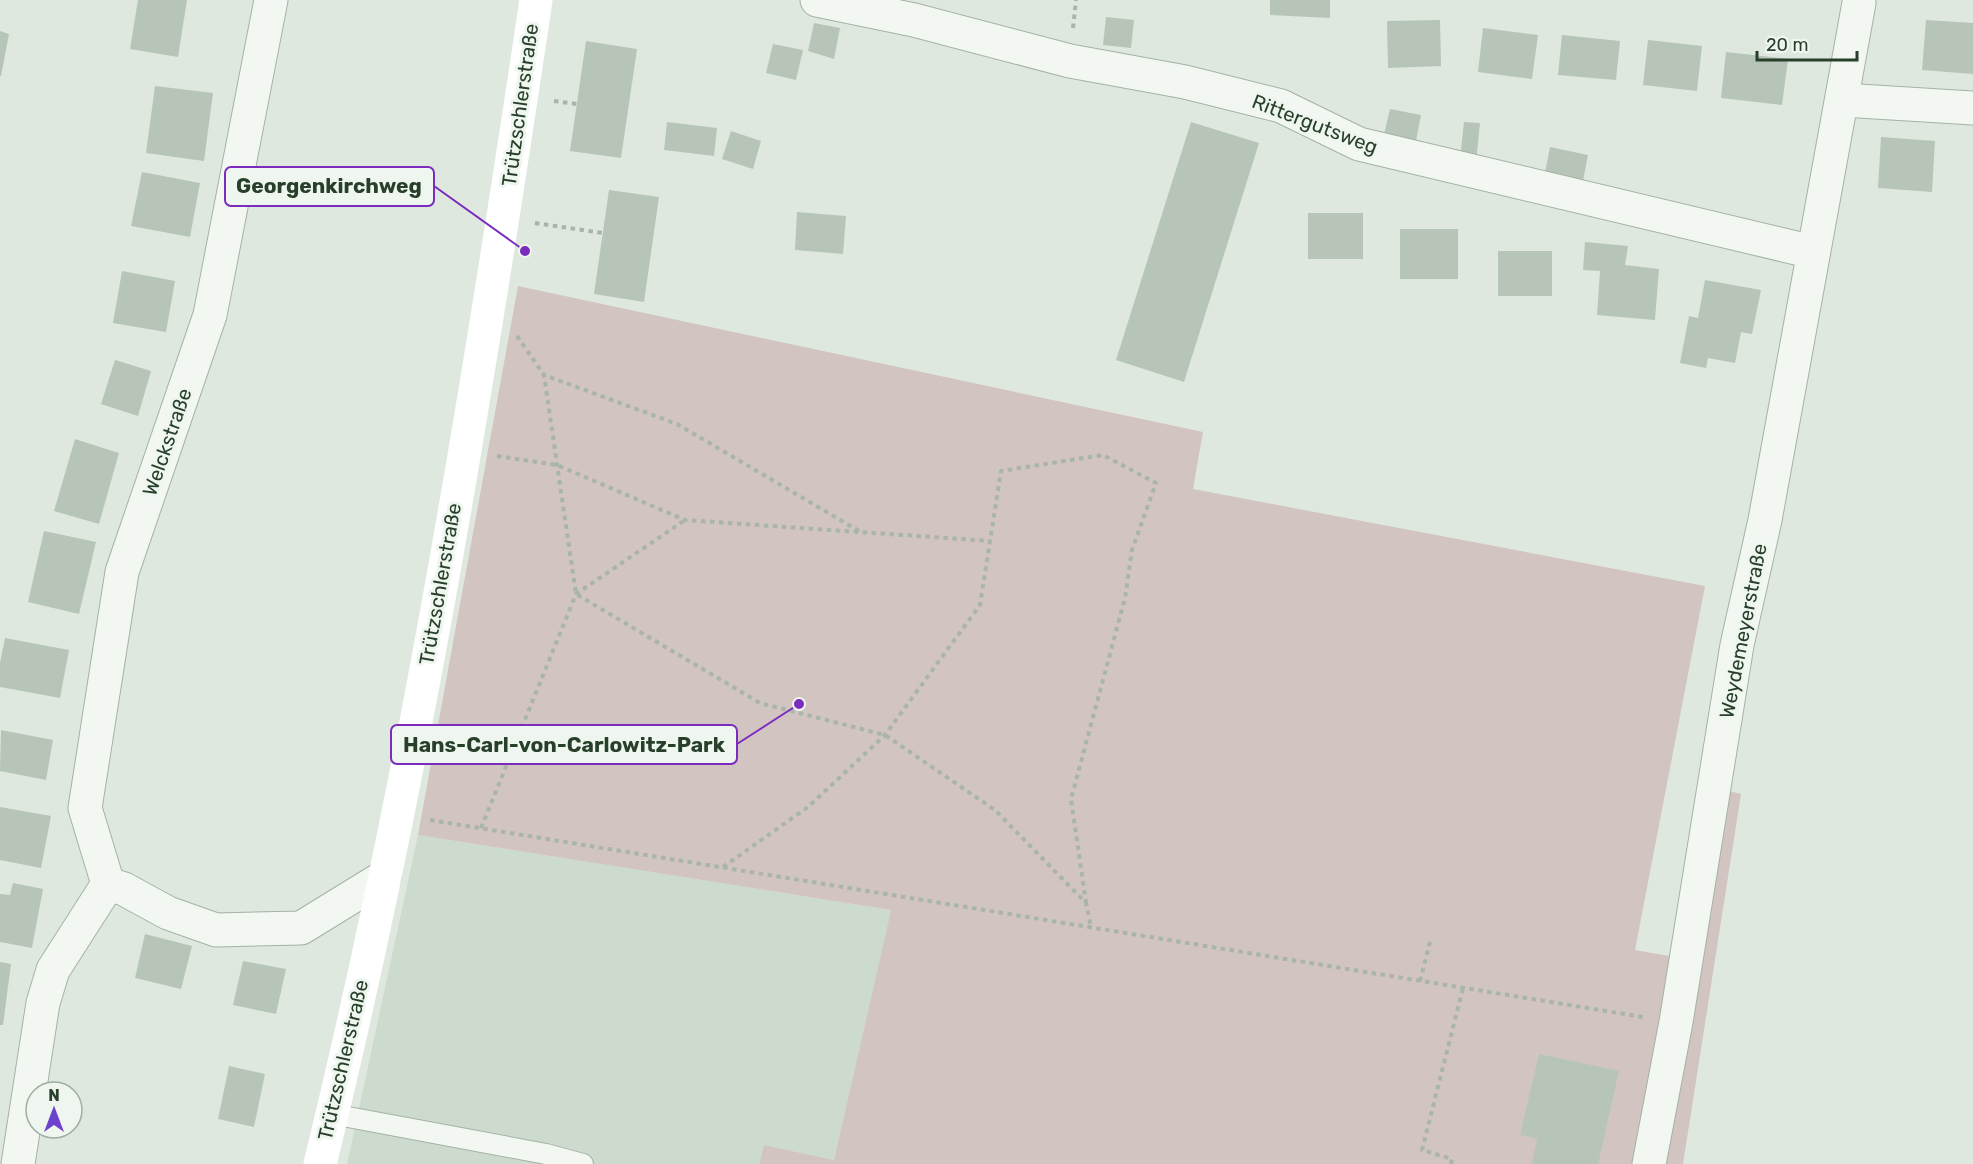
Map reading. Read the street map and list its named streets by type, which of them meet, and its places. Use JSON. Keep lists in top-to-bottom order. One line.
{"streets":{"street":["Trützschlerstraße","Rittergutsweg","Welckstraße","Weydemeyerstraße"]},"crossings":[["Rittergutsweg","Weydemeyerstraße"]],"places":["Georgenkirchweg","Hans-Carl-von-Carlowitz-Park"],"scale_bar":"20 m","north":"top"}
